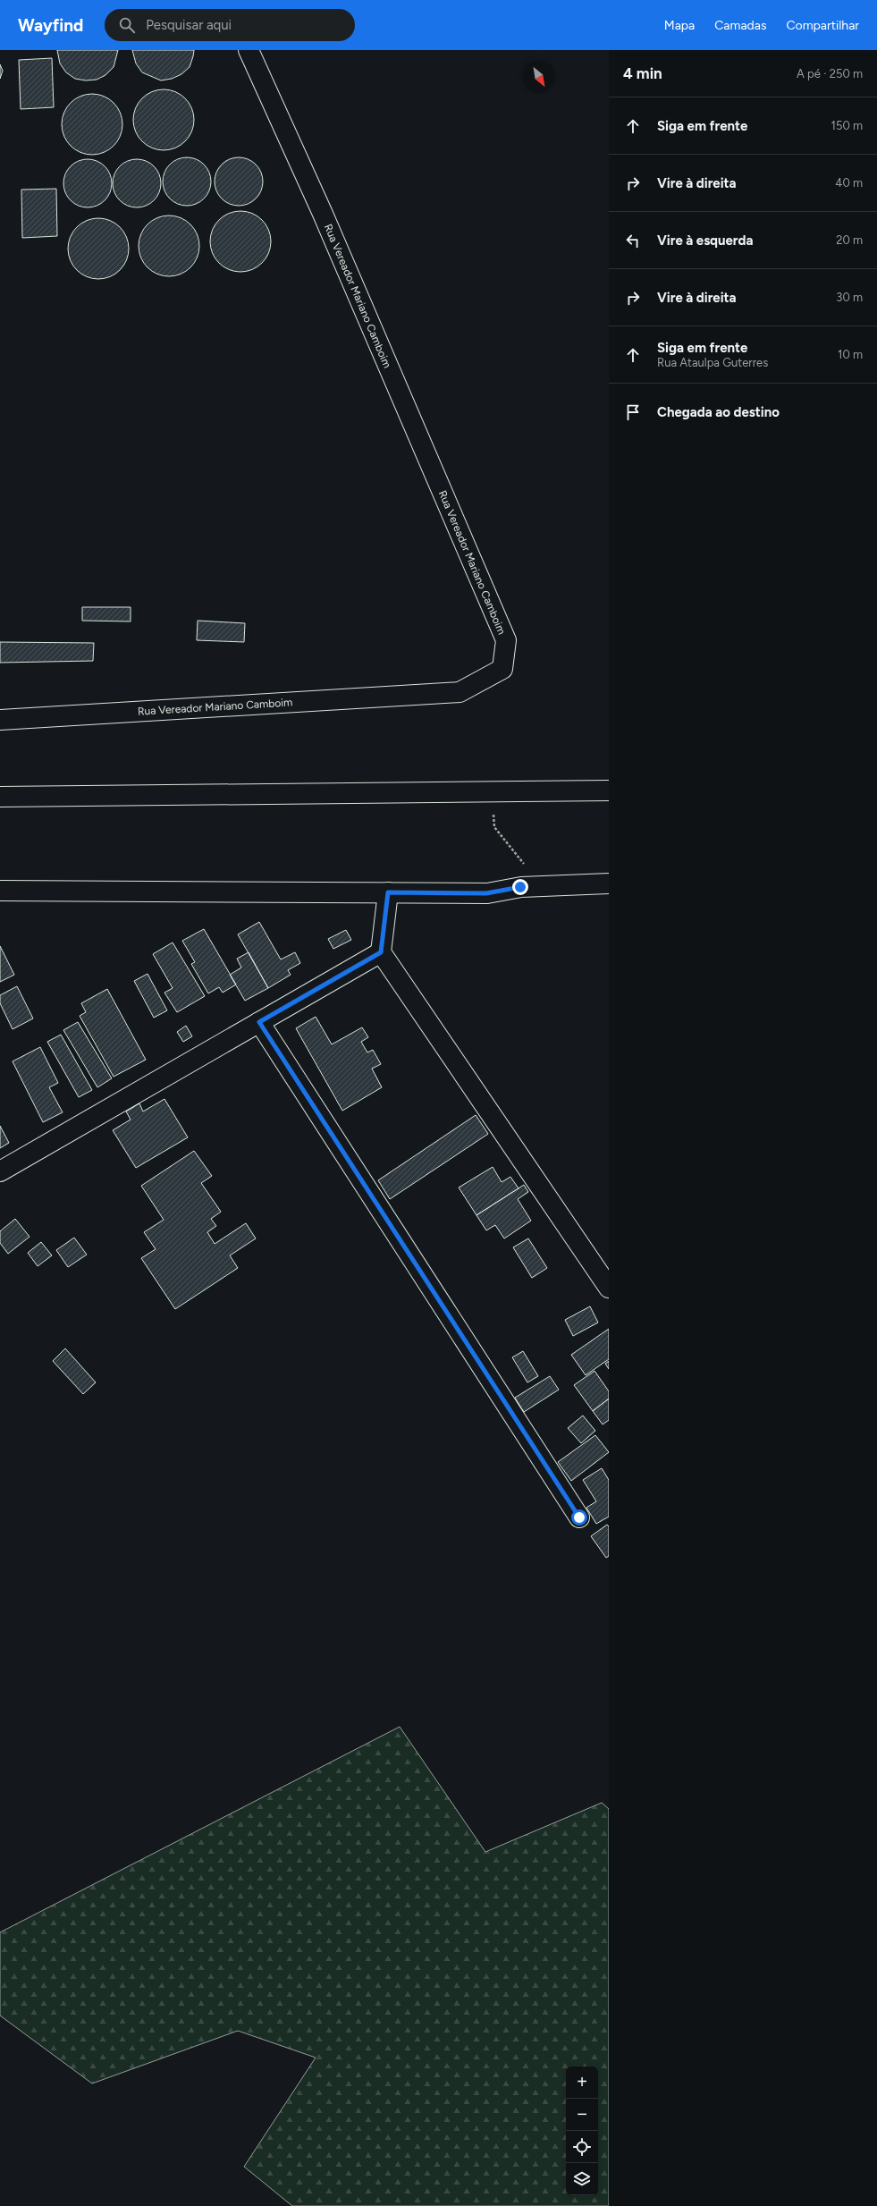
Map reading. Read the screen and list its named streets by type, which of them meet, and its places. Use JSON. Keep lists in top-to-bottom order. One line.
{"streets":{"main road":["Rua Vereador Mariano Camboim"]},"north":"bottom right","page":{"header":"Wayfind","search":"Pesquisar aqui","nav":["Mapa","Camadas","Compartilhar"],"heading":["4 min","A pé · 250 m"],"list":[["Siga em frente","150 m"],["Vire à direita","40 m"],["Vire à esquerda","20 m"],["Vire à direita","30 m"],["Siga em frente","Rua Ataulpa Guterres","10 m"],"Chegada ao destino"],"map_buttons":["+","−"]}}
